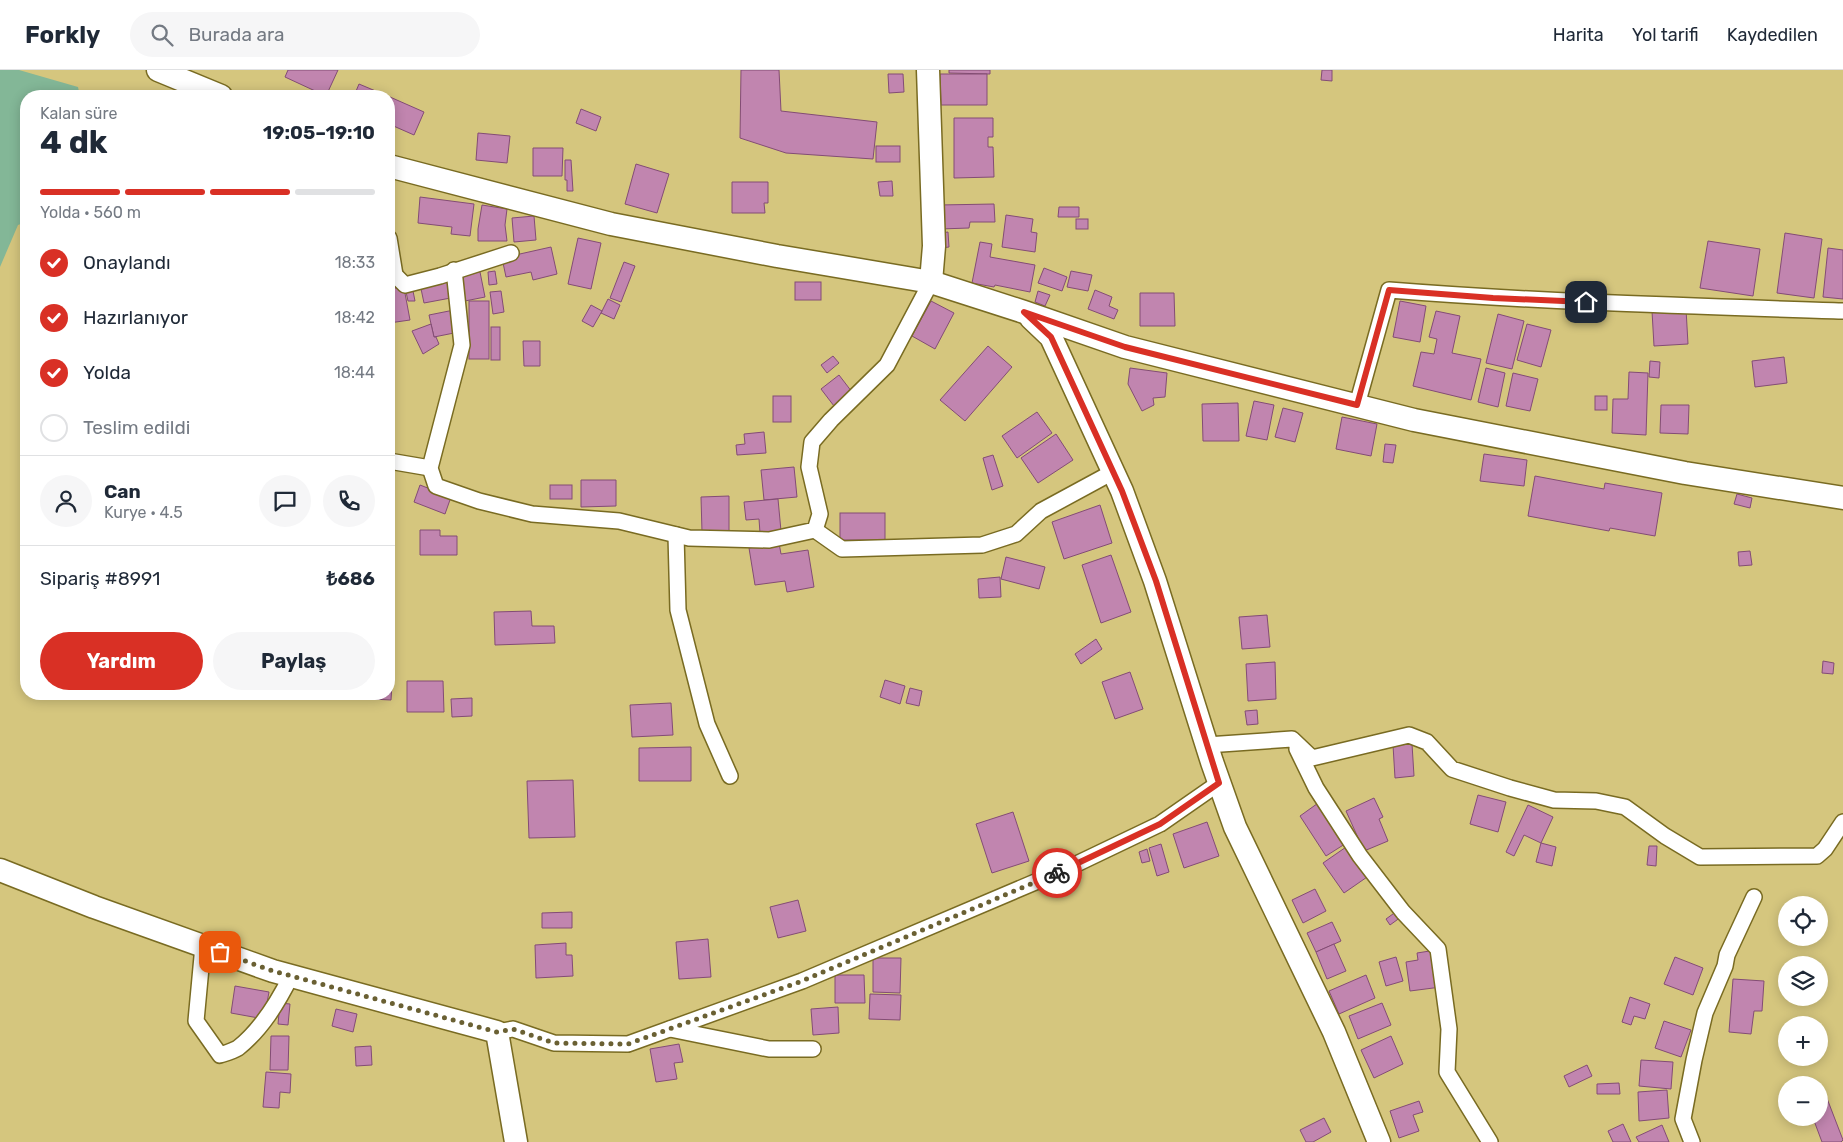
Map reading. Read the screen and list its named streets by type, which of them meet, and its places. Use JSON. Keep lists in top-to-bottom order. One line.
{"page":{"header":"Forkly","search":"Burada ara","nav":["Harita","Yol tarifi","Kaydedilen"],"heading":["4 dk","Kalan süre","19:05–19:10"],"panel":["Can","Kurye · 4.5","Sipariş #8991","₺686"],"bar":"Yolda · 560 m","list":[["Onaylandı","18:33"],["Hazırlanıyor","18:42"],["Yolda","18:44"],"Teslim edildi"],"buttons":["Yardım","Paylaş"],"map_buttons":["+","−"]}}
